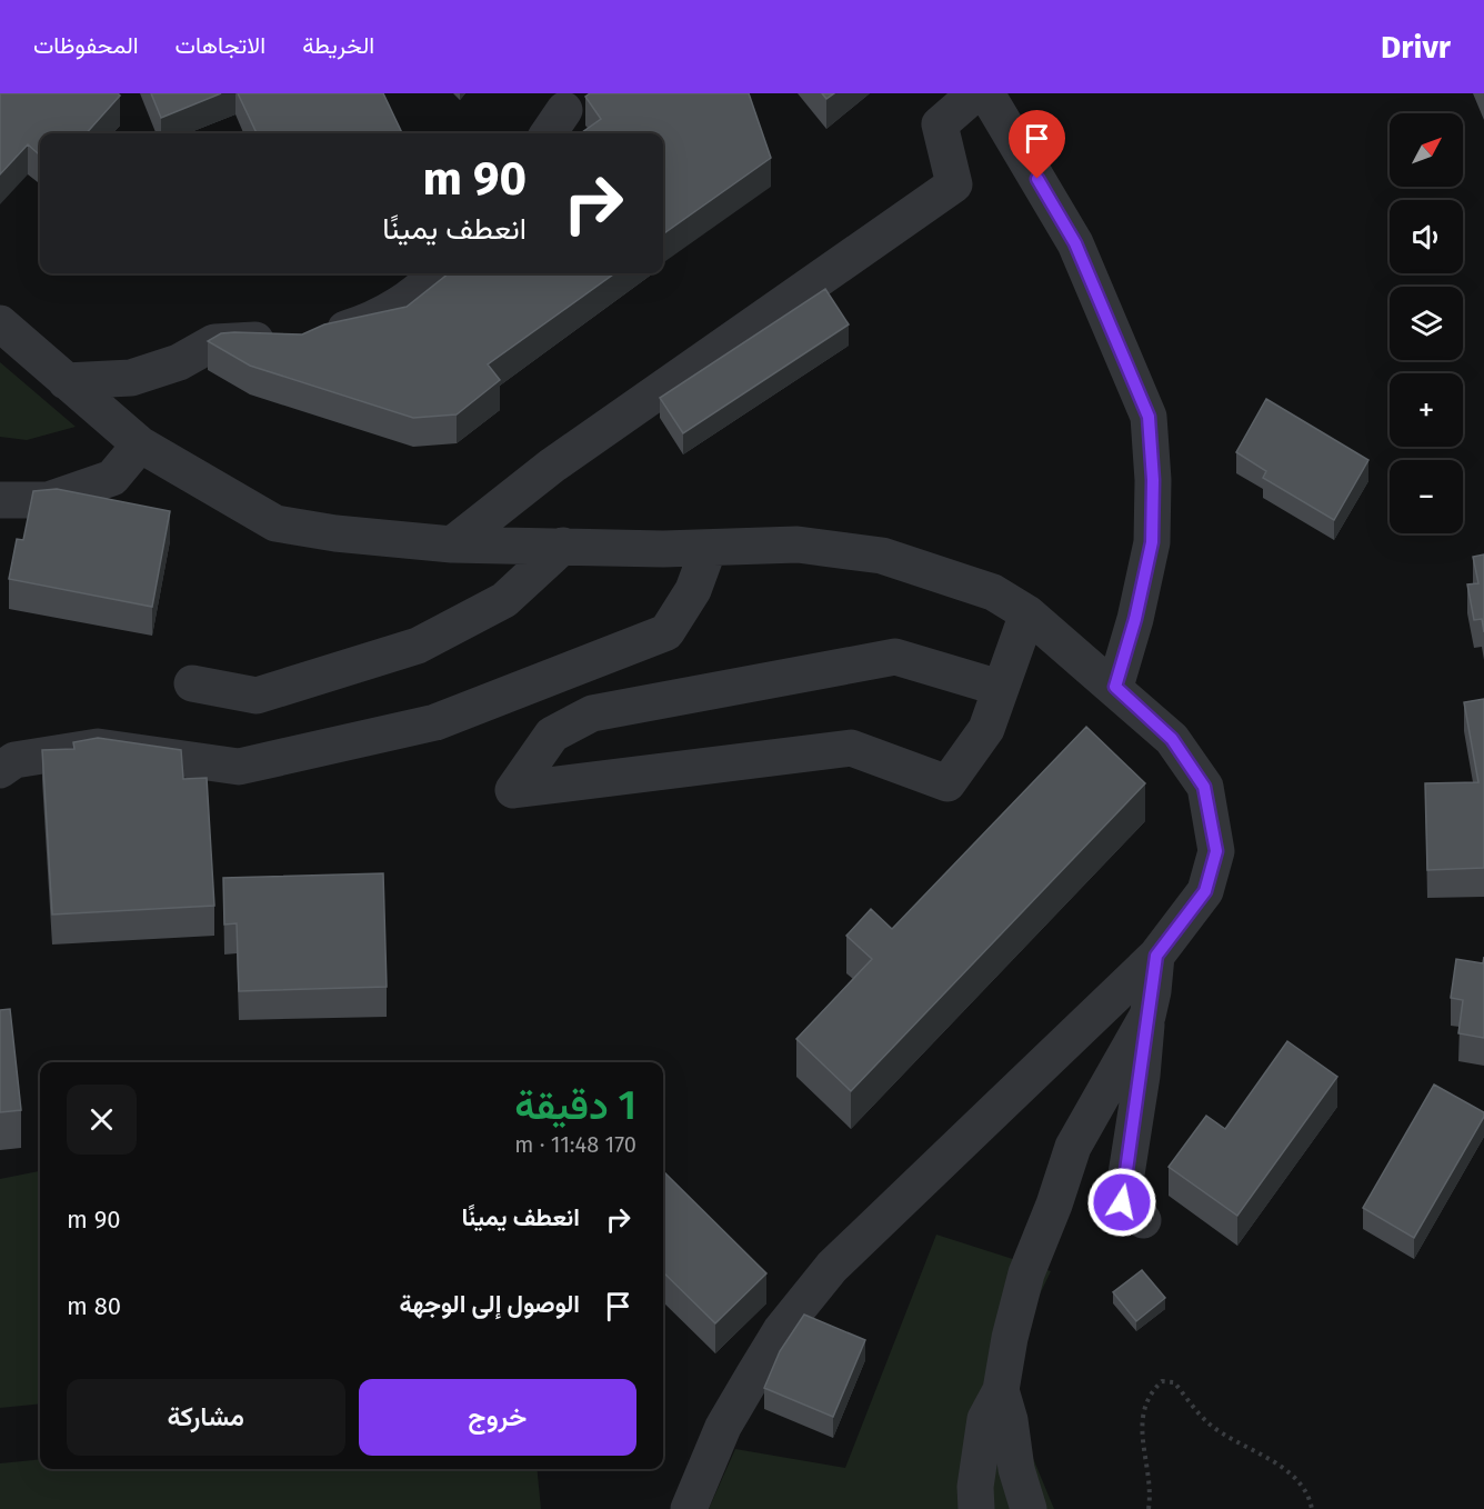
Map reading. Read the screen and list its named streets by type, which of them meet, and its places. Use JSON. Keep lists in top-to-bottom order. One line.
{"north":"top right","page":{"header":"Drivr","nav":["الخريطة","الاتجاهات","المحفوظات"],"map_buttons":["+","−"],"turn":["90 m","انعطف يمينًا"],"heading":["1 دقيقة","170 m · 11:48"],"list":[{"name":"انعطف يمينًا","value":"90 m"},{"name":"الوصول إلى الوجهة","value":"80 m"}],"buttons":["خروج","مشاركة"]}}
